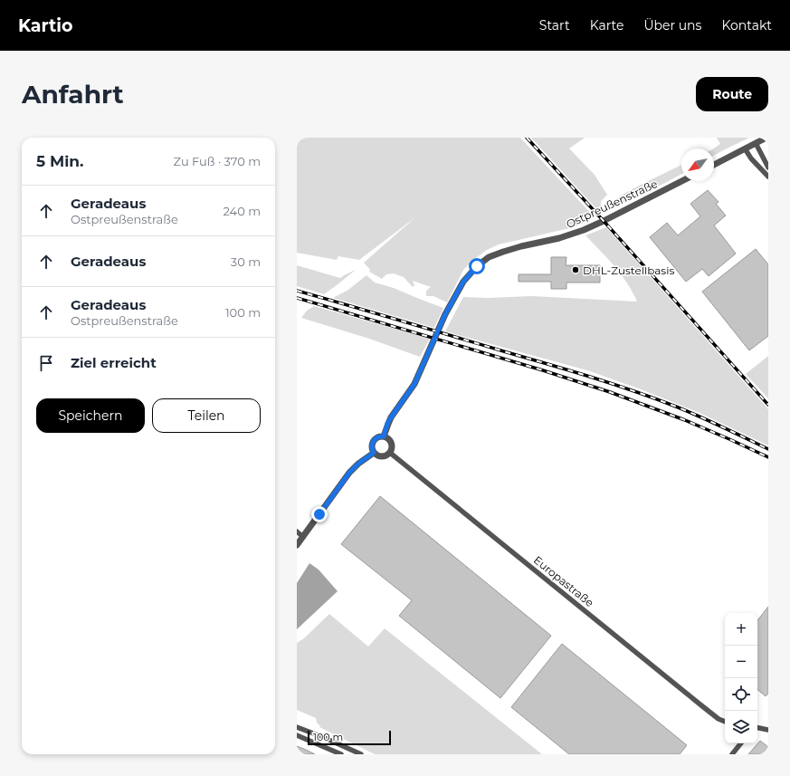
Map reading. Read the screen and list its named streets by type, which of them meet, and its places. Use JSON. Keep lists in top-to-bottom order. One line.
{"streets":{"street":["Ostpreußenstraße","Europastraße"]},"crossings":[["Ostpreußenstraße","Europastraße"]],"places":["DHL-Zustellbasis"],"scale_bar":"100 m","north":"bottom left","page":{"header":"Kartio","nav":["Start","Karte","Über uns","Kontakt"],"buttons":["Route",["Speichern","Teilen"]],"title":"Anfahrt","heading":["5 Min.","Zu Fuß · 370 m"],"list":[["Geradeaus","Ostpreußenstraße","240 m"],["Geradeaus","30 m"],["Geradeaus","Ostpreußenstraße","100 m"],"Ziel erreicht"],"map_buttons":["+","−"],"scale":"100 m"}}
